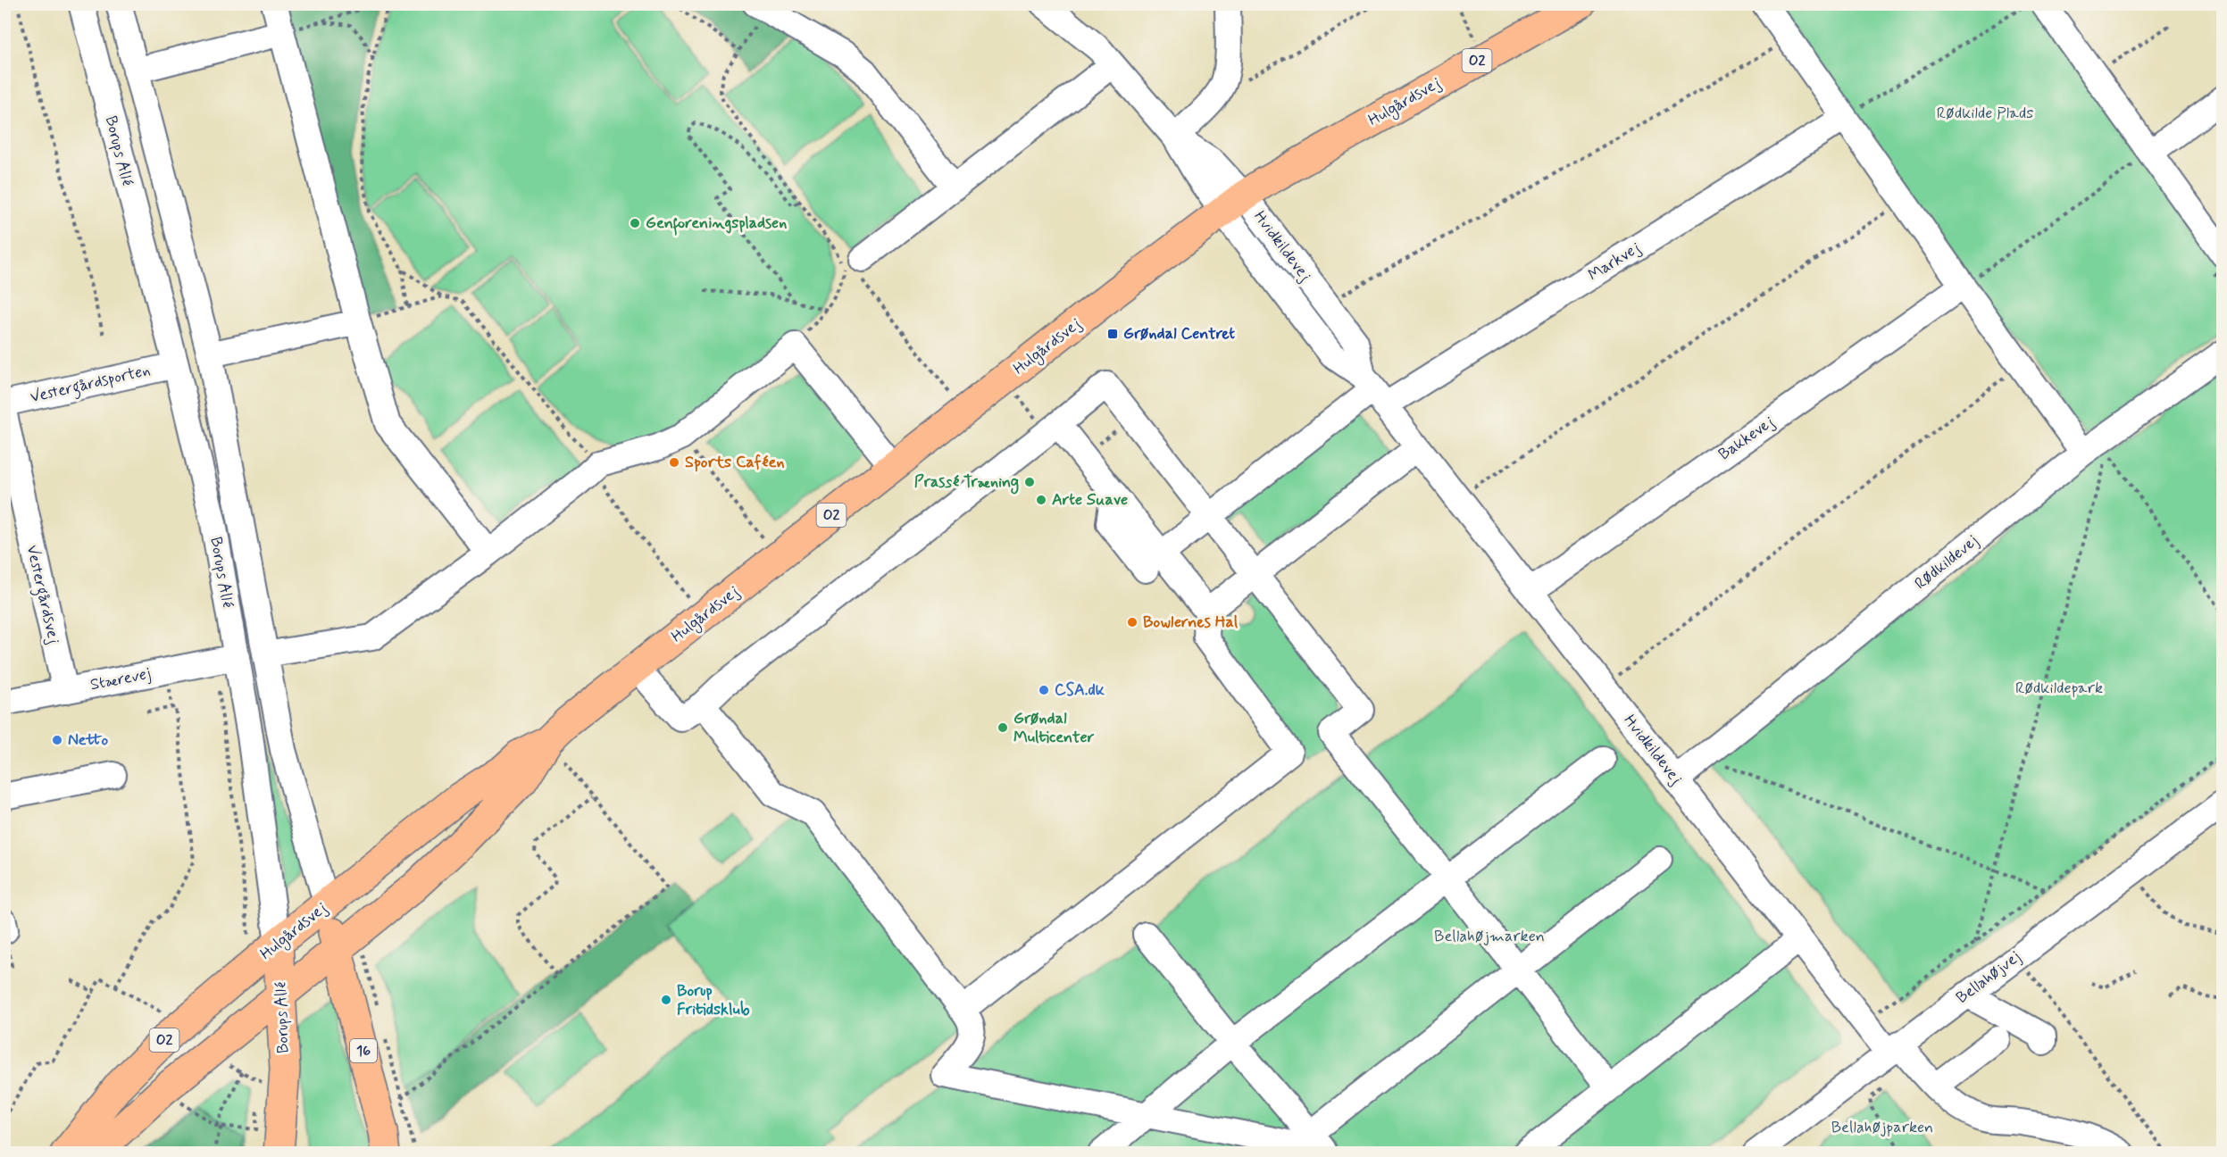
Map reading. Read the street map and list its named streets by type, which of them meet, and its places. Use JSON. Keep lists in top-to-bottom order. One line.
{"streets":{"main road":["O2","Hulgårdsvej","Borups Allé","16"],"street":["Hvidkildevej","Markvej","Vestergårdsporten","Bakkevej","Rødkildevej","Vestergårdsvej","Stærevej","Bellahøjvej"]},"crossings":[["Hulgårdsvej","Borups Allé"],["Hulgårdsvej","Hvidkildevej"],["Borups Allé","Vestergårdsporten"],["Borups Allé","Stærevej"],["Hvidkildevej","Markvej"],["Hvidkildevej","Bakkevej"],["Hvidkildevej","Rødkildevej"],["Hvidkildevej","Bellahøjvej"],["Vestergårdsvej","Stærevej"]],"parks":["Rødkilde Plads","Rødkildepark","Bellahøjmarken","Bellahøjparken"],"places":{"other":["Genforeningspladsen","Sports Caféen","Prassé Træning","Arte Suave","Bowlernes Hal","CSA.dk","Grøndal Multicenter","Netto","Borup Fritidsklub"],"transit":["Grøndal Centret"]}}
